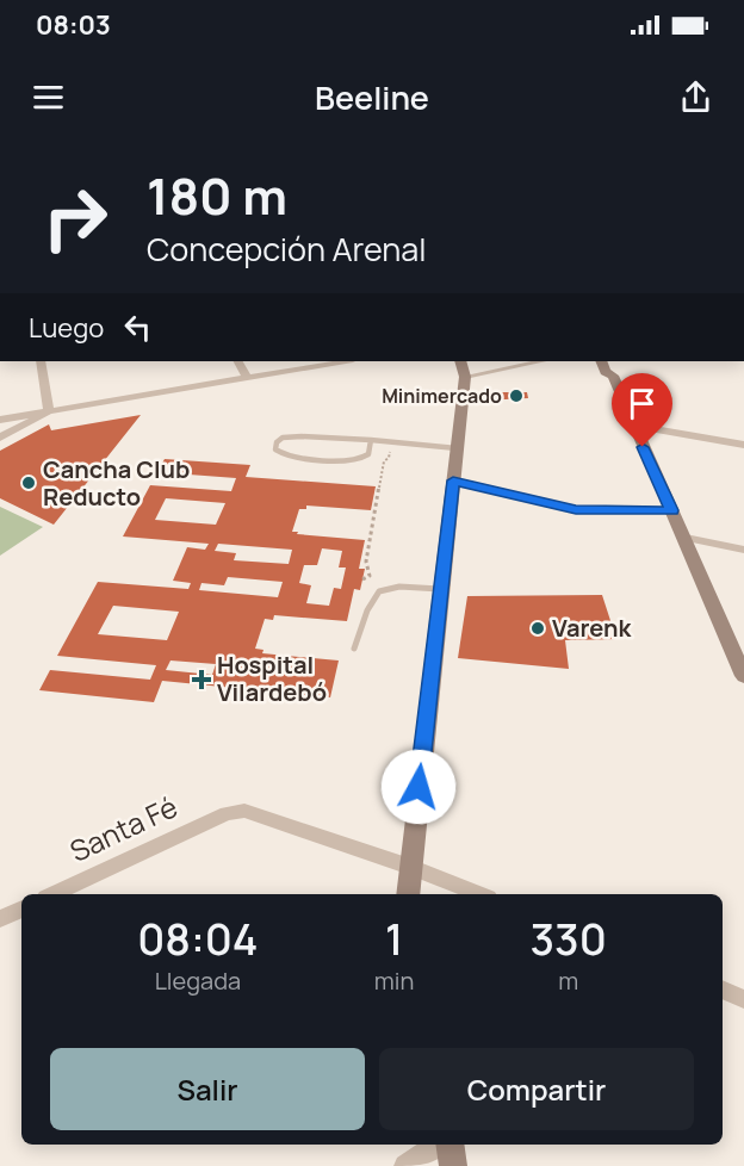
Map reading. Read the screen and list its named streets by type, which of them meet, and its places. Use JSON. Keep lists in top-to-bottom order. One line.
{"streets":{"street":["Santa Fé"]},"places":{"other":["Minimercado","Cancha Club Reducto","Varenk"],"health":["Hospital Vilardebó"]},"page":{"status":"08:03","header":"Beeline","turn":["180 m","Concepción Arenal"],"then":"Luego","eta":["08:04","Llegada","1","min","330","m"],"buttons":["Salir","Compartir"]}}
